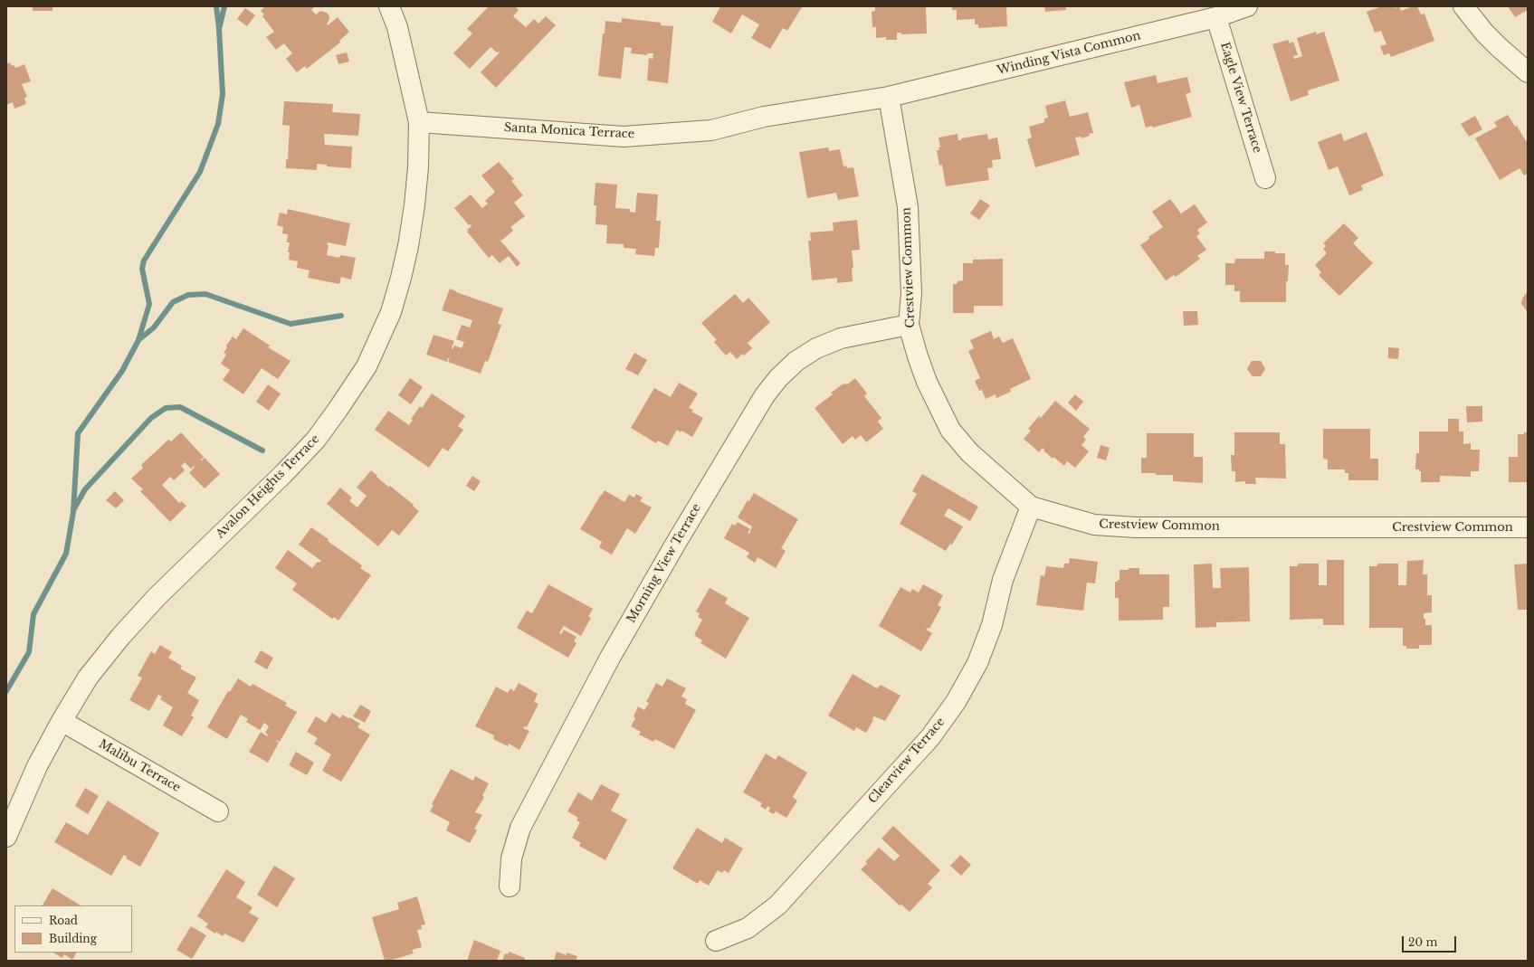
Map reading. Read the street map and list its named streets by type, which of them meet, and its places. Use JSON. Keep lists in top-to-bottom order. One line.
{"streets":{"street":["Winding Vista Common","Eagle View Terrace","Santa Monica Terrace","Crestview Common","Avalon Heights Terrace","Morning View Terrace","Clearview Terrace","Malibu Terrace"]},"crossings":[["Winding Vista Common","Eagle View Terrace"],["Winding Vista Common","Santa Monica Terrace"],["Winding Vista Common","Crestview Common"],["Santa Monica Terrace","Crestview Common"],["Santa Monica Terrace","Avalon Heights Terrace"],["Crestview Common","Morning View Terrace"],["Crestview Common","Clearview Terrace"],["Avalon Heights Terrace","Malibu Terrace"]],"legend":["Road","Building"],"scale_bar":"20 m"}
